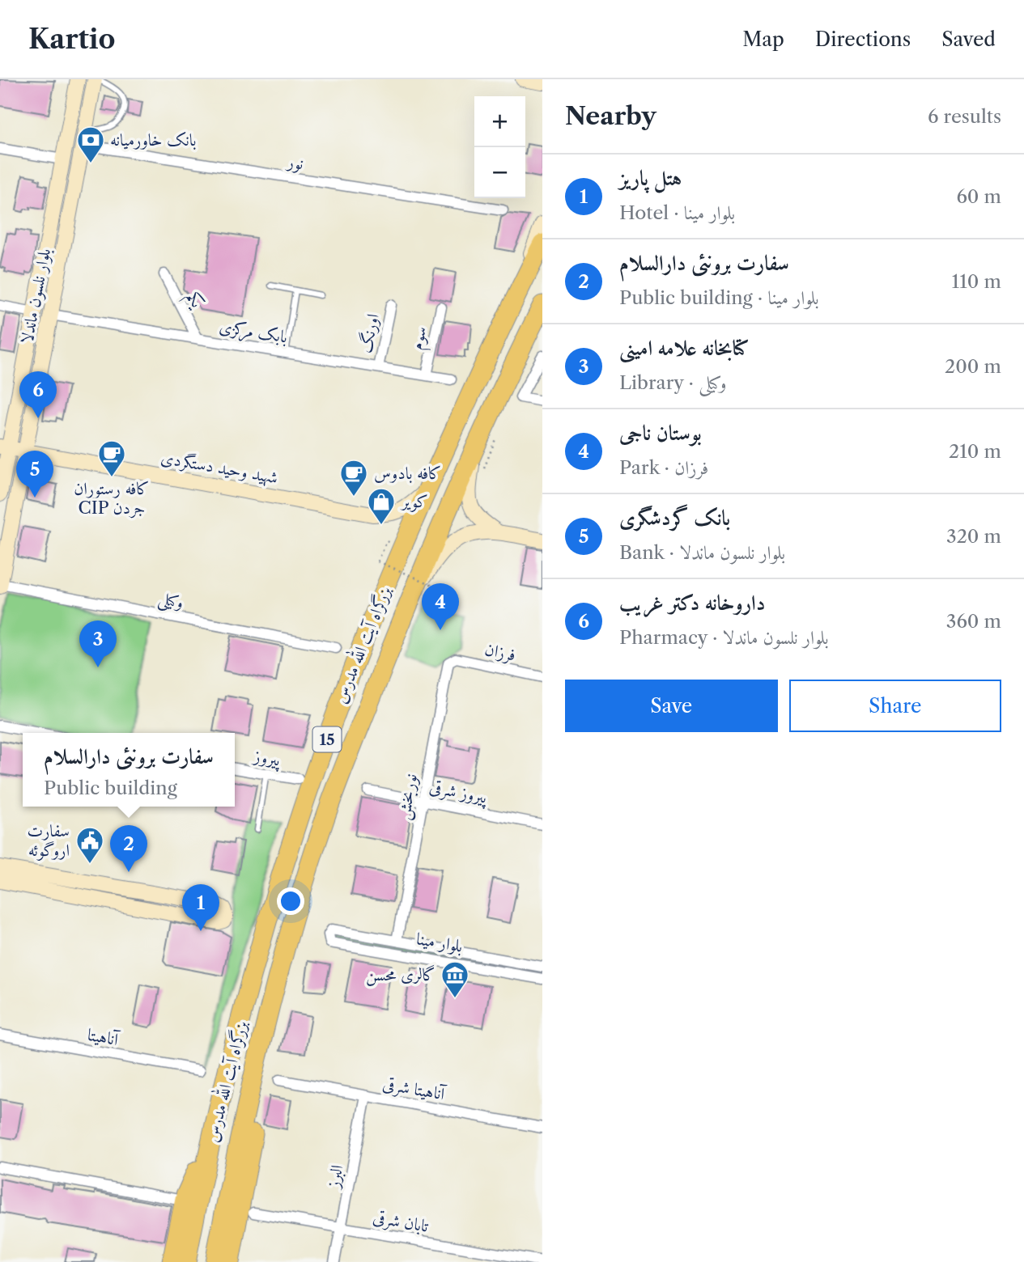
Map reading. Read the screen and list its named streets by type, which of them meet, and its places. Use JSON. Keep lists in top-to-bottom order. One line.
{"streets":{"highway":["بزرگراه آیت الله مدرس","15"],"main road":["بلوار نلسون ماندلا","شهید وحید دستگردی"],"street":["نور","یکم","بابک مرکزی","اورنگ","سوم","وكيلی","فرزان","پیروز","پیروز شرقی","نوربخش","بلوار مینا","آناهیتا","آناهیتا شرقی","البرز","تابان شرقی"]},"crossings":[["نور","بلوار نلسون ماندلا"],["بلوار نلسون ماندلا","بابک مرکزی"],["بلوار نلسون ماندلا","شهید وحید دستگردی"],["بلوار نلسون ماندلا","وكيلی"],["یکم","بابک مرکزی"],["بابک مرکزی","اورنگ"],["بابک مرکزی","سوم"],["شهید وحید دستگردی","بزرگراه آیت الله مدرس"],["فرزان","نوربخش"],["پیروز شرقی","نوربخش"],["نوربخش","بلوار مینا"],["آناهیتا شرقی","البرز"],["البرز","تابان شرقی"]],"places":{"bank":["بانک خاورمیانه"],"cafe":["كافه رستوران CIP جردن","کافه بادوس"],"shop":["کویر"],"public building":["سفارت اروگوئه"],"museum":["گالری محسن"]},"page":{"header":"Kartio","nav":["Map","Directions","Saved"],"heading":["Nearby","6 results"],"map_buttons":["+","−"],"list":[{"mark":"1","name":"هتل پاریز","note":"Hotel · بلوار مینا","value":"60 m"},{"mark":"2","name":"سفارت برونئی دارالسلام","note":"Public building · بلوار مینا","value":"110 m"},{"mark":"3","name":"کتابخانه علامه امینی","note":"Library · وكيلی","value":"200 m"},{"mark":"4","name":"بوستان ناجی","note":"Park · فرزان","value":"210 m"},{"mark":"5","name":"بانک گردشگری","note":"Bank · بلوار نلسون ماندلا","value":"320 m"},{"mark":"6","name":"داروخانه دکتر غریب","note":"Pharmacy · بلوار نلسون ماندلا","value":"360 m"}],"pins":["6","5","4","3","2","1"],"buttons":["Save","Share"],"popup":["سفارت برونئی دارالسلام","Public building"]}}
